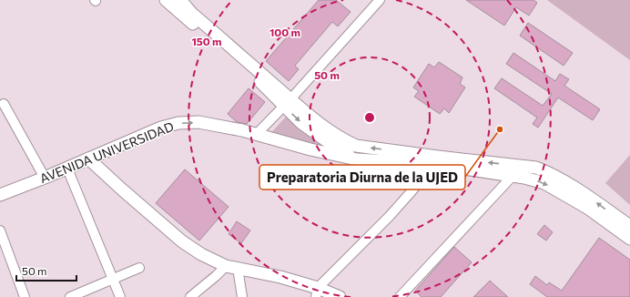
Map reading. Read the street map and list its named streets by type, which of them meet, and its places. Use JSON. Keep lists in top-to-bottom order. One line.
{"streets":{"street":["AVENIDA UNIVERSIDAD"]},"places":["Preparatoria Diurna de la UJED"],"scale_bar":"50 m","rings":["100 m","150 m","50 m"]}
